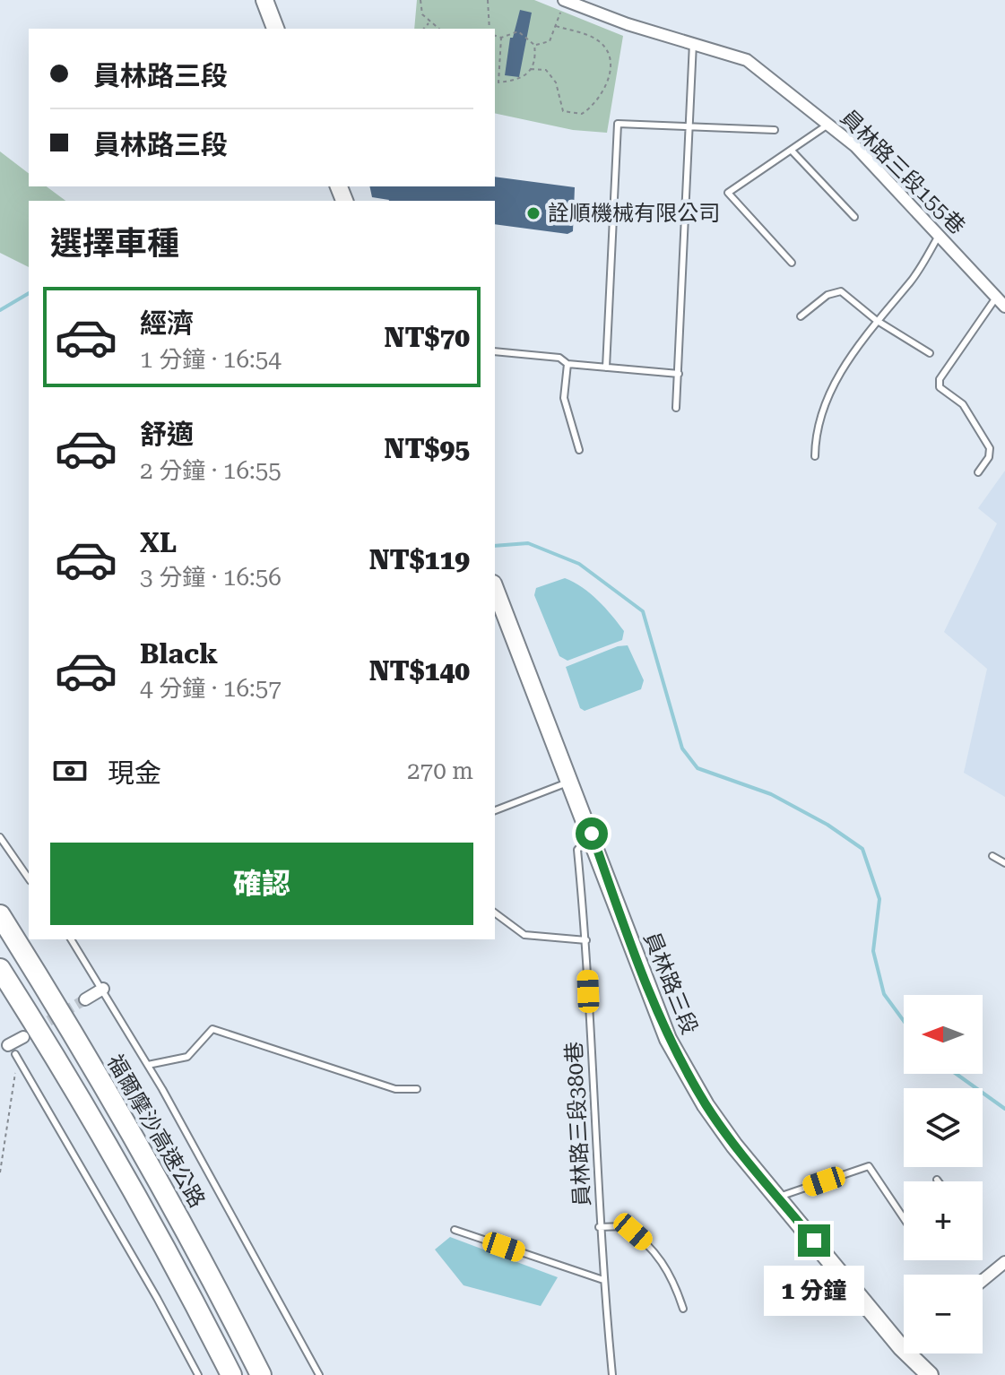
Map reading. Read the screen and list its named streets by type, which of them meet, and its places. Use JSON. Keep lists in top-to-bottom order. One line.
{"streets":{"highway":["福爾摩沙高速公路"],"main road":["員林路三段"],"street":["員林路三段155巷"],"lane":["員林路三段380巷"]},"crossings":[["員林路三段","員林路三段380巷"]],"places":["詮順機械有限公司"],"north":"left","page":{"banner":["員林路三段","員林路三段"],"heading":"選擇車種","list":[{"name":"經濟","note":"1 分鐘 · 16:54","value":"NT$70"},{"name":"舒適","note":"2 分鐘 · 16:55","value":"NT$95"},{"name":"XL","note":"3 分鐘 · 16:56","value":"NT$119"},{"name":"Black","note":"4 分鐘 · 16:57","value":"NT$140"}],"pay":["現金","270 m"],"buttons":"確認","map_buttons":["+","−"],"bubble":"1 分鐘"}}
